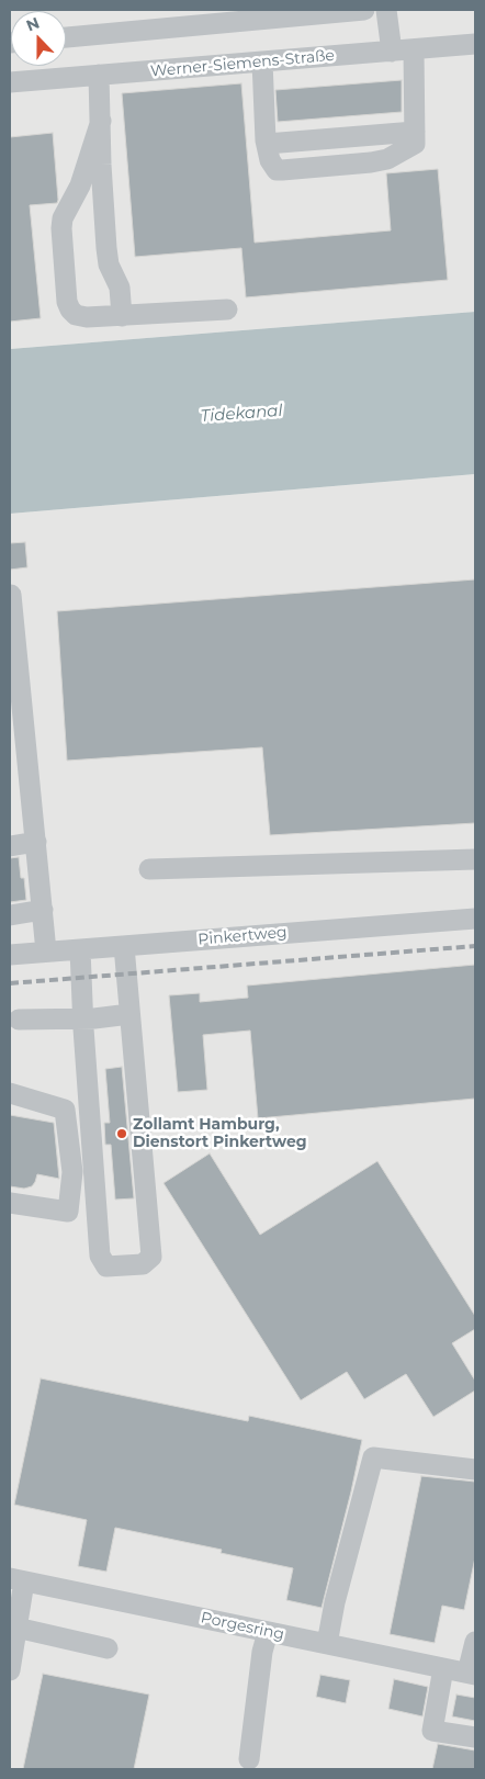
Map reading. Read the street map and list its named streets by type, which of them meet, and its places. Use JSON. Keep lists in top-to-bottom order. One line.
{"streets":{"street":["Werner-Siemens-Straße","Pinkertweg","Porgesring"]},"water":["Tidekanal"],"places":["Zollamt Hamburg, Dienstort Pinkertweg"],"north":"top"}
